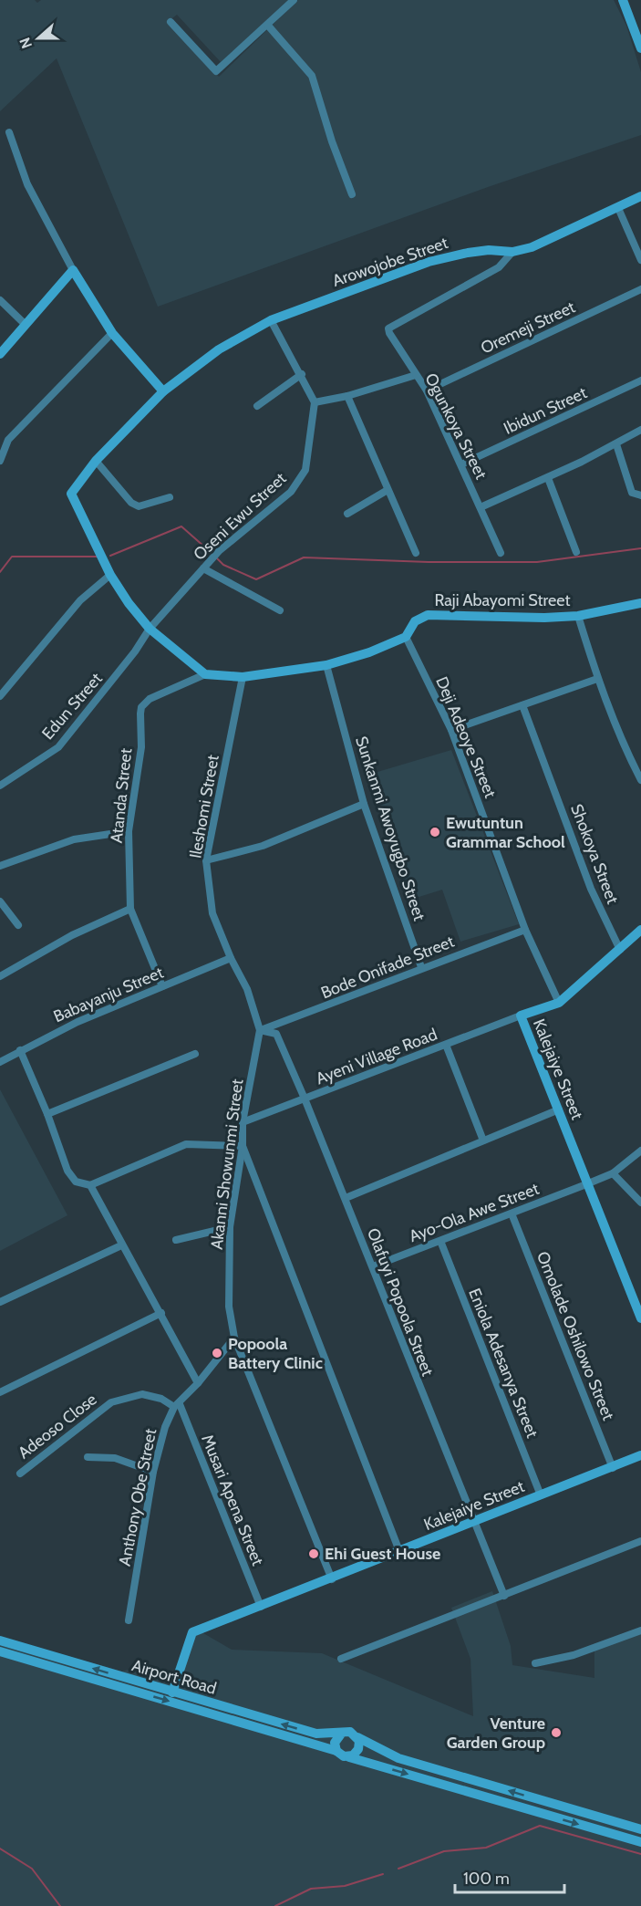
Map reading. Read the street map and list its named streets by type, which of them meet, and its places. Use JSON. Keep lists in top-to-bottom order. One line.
{"streets":{"street":["Arowojobe Street","Oremeji Street","Ibidun Street","Ogunkoya Street","Oseni Ewu Street","Raji Abayomi Street","Edun Street","Deji Adeoye Street","Atanda Street","Ileshomi Street","Sunkanmi Awoyugbo Street","Shokoya Street","Bode Onifade Street","Babayanju Street","Ayeni Village Road","Kalejaiye Street","Akanni Showunmi Street","Ayo-Ola Awe Street","Olafuyi Popoola Street","Omolade Oshilowo Street","Eniola Adesanya Street","Adeoso Close","Anthony Obe Street","Musari Apena Street","Airport Road"]},"crossings":[["Arowojobe Street","Ogunkoya Street"],["Oremeji Street","Ogunkoya Street"],["Ibidun Street","Ogunkoya Street"],["Oseni Ewu Street","Edun Street"],["Raji Abayomi Street","Deji Adeoye Street"],["Deji Adeoye Street","Bode Onifade Street"],["Atanda Street","Babayanju Street"],["Ileshomi Street","Bode Onifade Street"],["Ileshomi Street","Babayanju Street"],["Ileshomi Street","Akanni Showunmi Street"],["Ileshomi Street","Olafuyi Popoola Street"],["Sunkanmi Awoyugbo Street","Bode Onifade Street"],["Bode Onifade Street","Akanni Showunmi Street"],["Bode Onifade Street","Olafuyi Popoola Street"],["Ayeni Village Road","Kalejaiye Street"],["Ayeni Village Road","Akanni Showunmi Street"],["Ayeni Village Road","Olafuyi Popoola Street"],["Kalejaiye Street","Akanni Showunmi Street"],["Kalejaiye Street","Ayo-Ola Awe Street"],["Kalejaiye Street","Olafuyi Popoola Street"],["Kalejaiye Street","Omolade Oshilowo Street"],["Kalejaiye Street","Eniola Adesanya Street"],["Kalejaiye Street","Musari Apena Street"],["Kalejaiye Street","Airport Road"],["Akanni Showunmi Street","Olafuyi Popoola Street"],["Akanni Showunmi Street","Anthony Obe Street"],["Ayo-Ola Awe Street","Olafuyi Popoola Street"],["Ayo-Ola Awe Street","Omolade Oshilowo Street"],["Ayo-Ola Awe Street","Eniola Adesanya Street"],["Adeoso Close","Anthony Obe Street"],["Adeoso Close","Musari Apena Street"],["Anthony Obe Street","Musari Apena Street"]],"places":["Ewutuntun Grammar School","Popoola Battery Clinic","Ehi Guest House","Venture Garden Group"],"scale_bar":"100 m","north":"left"}
